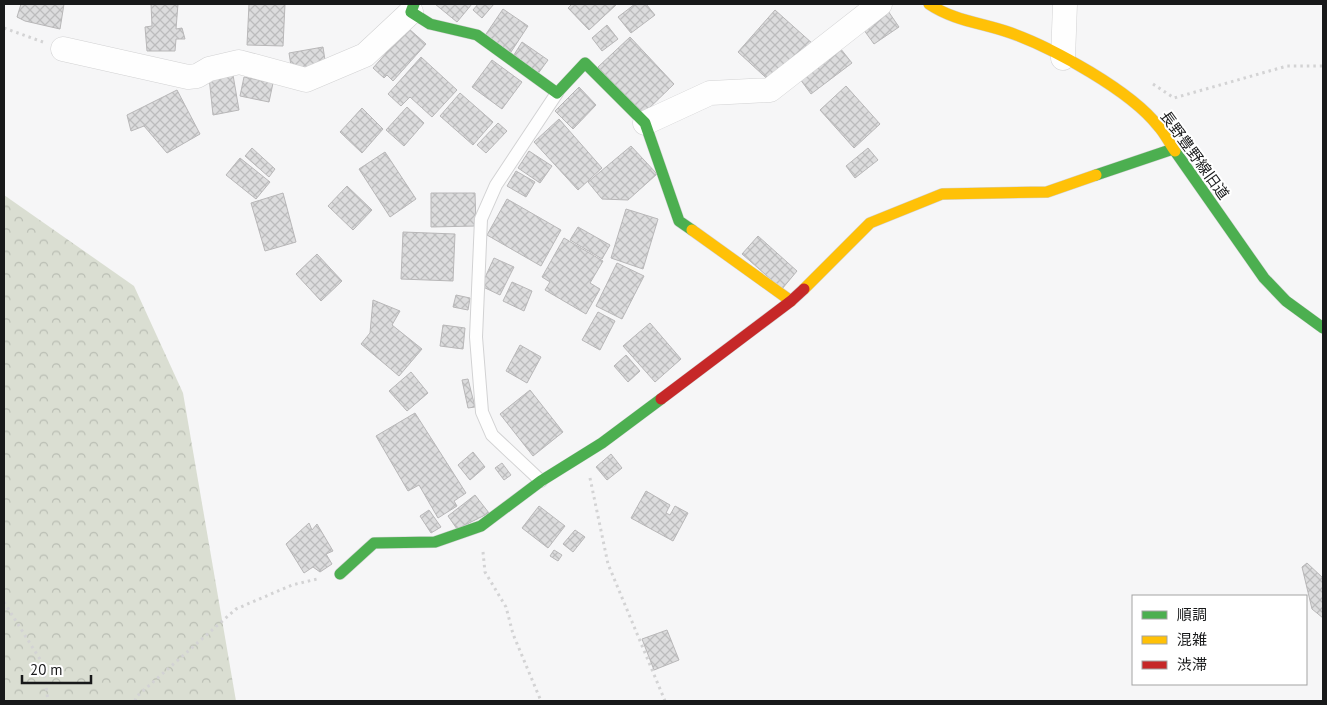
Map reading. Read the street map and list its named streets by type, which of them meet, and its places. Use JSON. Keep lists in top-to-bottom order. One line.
{"streets":{"street":["長野豊野線旧道"]},"legend":["順調","混雑","渋滞"],"scale_bar":"20 m"}
